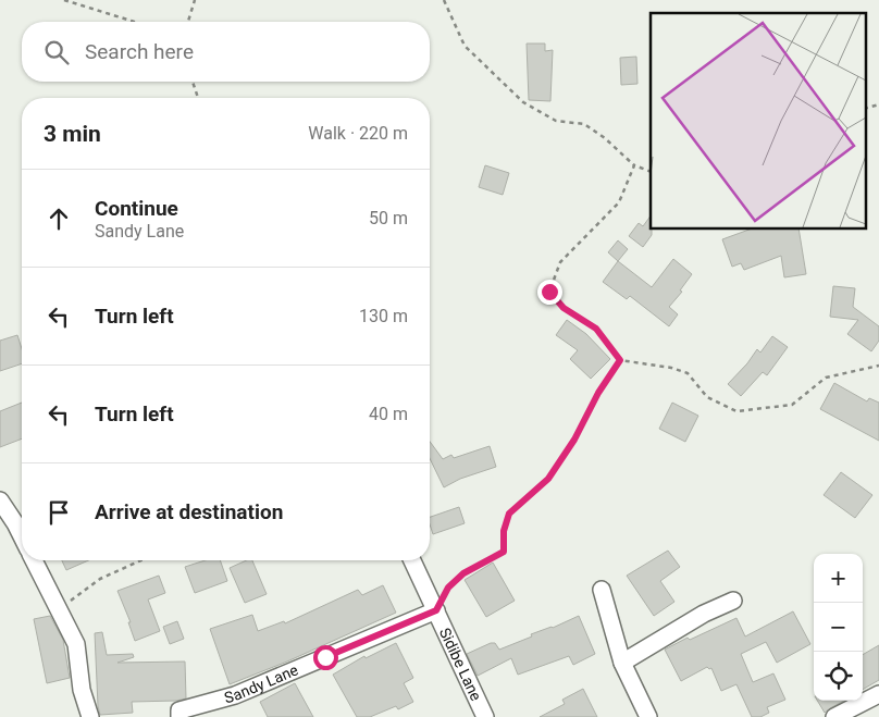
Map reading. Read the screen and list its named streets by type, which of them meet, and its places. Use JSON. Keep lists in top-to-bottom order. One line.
{"streets":{"street":["Sidibe Lane","Sandy Lane"]},"crossings":[["Sidibe Lane","Sandy Lane"]],"page":{"search":"Search here","heading":["3 min","Walk · 220 m"],"list":[["Continue","Sandy Lane","50 m"],["Turn left","130 m"],["Turn left","40 m"],"Arrive at destination"],"map_buttons":["+","−"]}}
